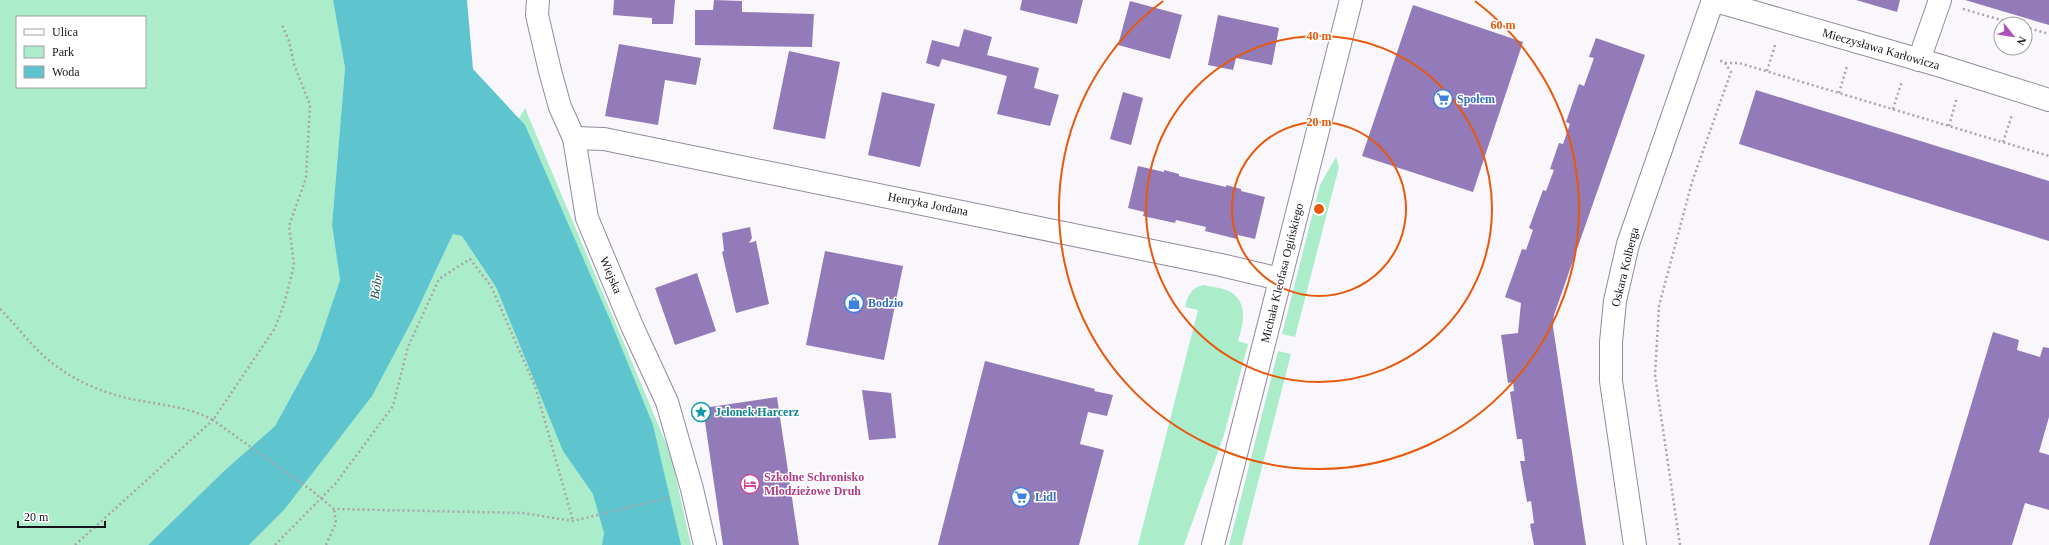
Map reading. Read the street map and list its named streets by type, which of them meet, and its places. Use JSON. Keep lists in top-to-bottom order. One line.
{"streets":{"street":["Mieczysława Karłowicza","Henryka Jordana","Oskara Kolberga","Michała Kleofasa Ogińskiego","Wiejska"]},"crossings":[["Mieczysława Karłowicza","Oskara Kolberga"],["Henryka Jordana","Michała Kleofasa Ogińskiego"],["Henryka Jordana","Wiejska"]],"water":["Bóbr"],"places":{"supermarket":["Społem","Lidl"],"shop":["Bodzio"],"place":["Jelonek Harcerz"],"hotel":["Szkolne Schronisko Młodzieżowe Druh"]},"legend":["Ulica","Park","Woda"],"scale_bar":"20 m","north":"bottom right","rings":["60 m","40 m","20 m"]}
